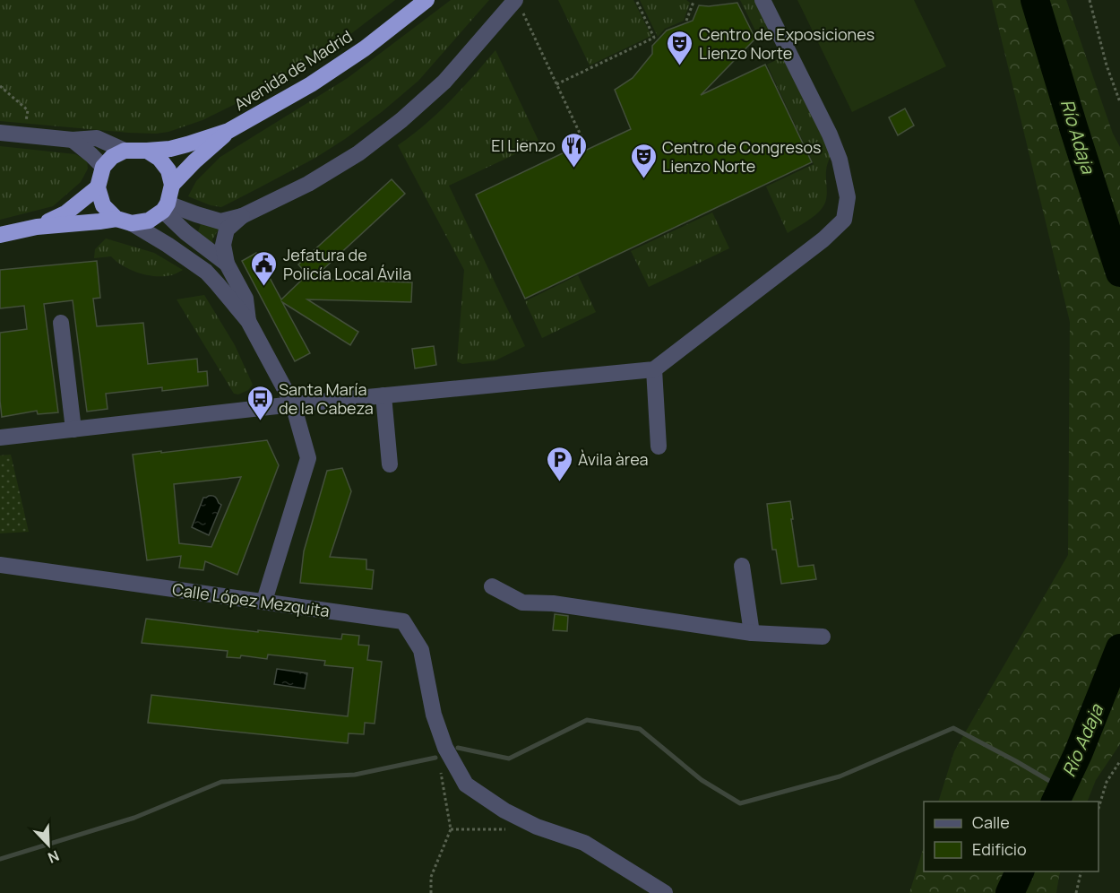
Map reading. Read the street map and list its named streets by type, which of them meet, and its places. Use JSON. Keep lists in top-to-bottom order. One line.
{"streets":{"highway":["Avenida de Madrid"],"street":["Calle López Mezquita"]},"water":["Río Adaja"],"places":{"theatre":["Centro de Exposiciones Lienzo Norte","Centro de Congresos Lienzo Norte"],"restaurant":["El Lienzo"],"public building":["Jefatura de Policía Local Ávila"],"bus stop":["Santa María de la Cabeza"],"parking":["Àvila àrea"]},"legend":["Calle","Edificio"],"north":"bottom right"}
